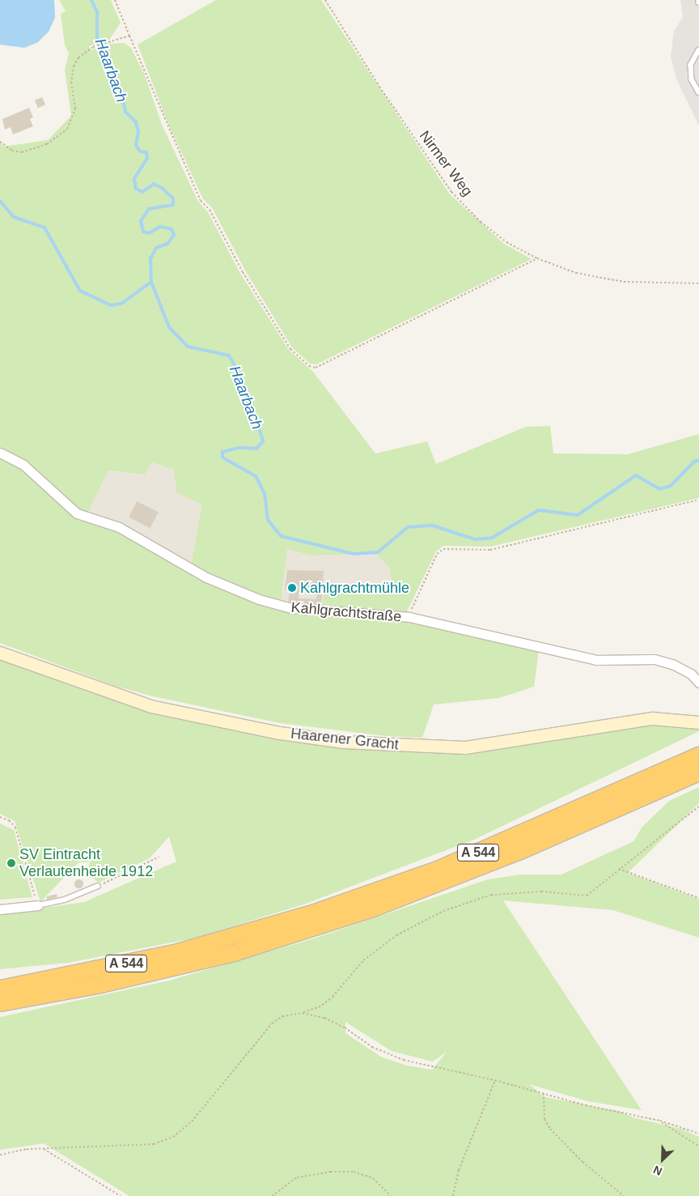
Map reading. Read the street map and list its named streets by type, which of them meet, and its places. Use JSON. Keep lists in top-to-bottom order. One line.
{"streets":{"highway":["A 544"],"main road":["Haarener Gracht"],"street":["Kahlgrachtstraße"],"path":["Nirmer Weg"]},"water":["Haarbach"],"places":["Kahlgrachtmühle","SV Eintracht Verlautenheide 1912"],"north":"bottom left"}
